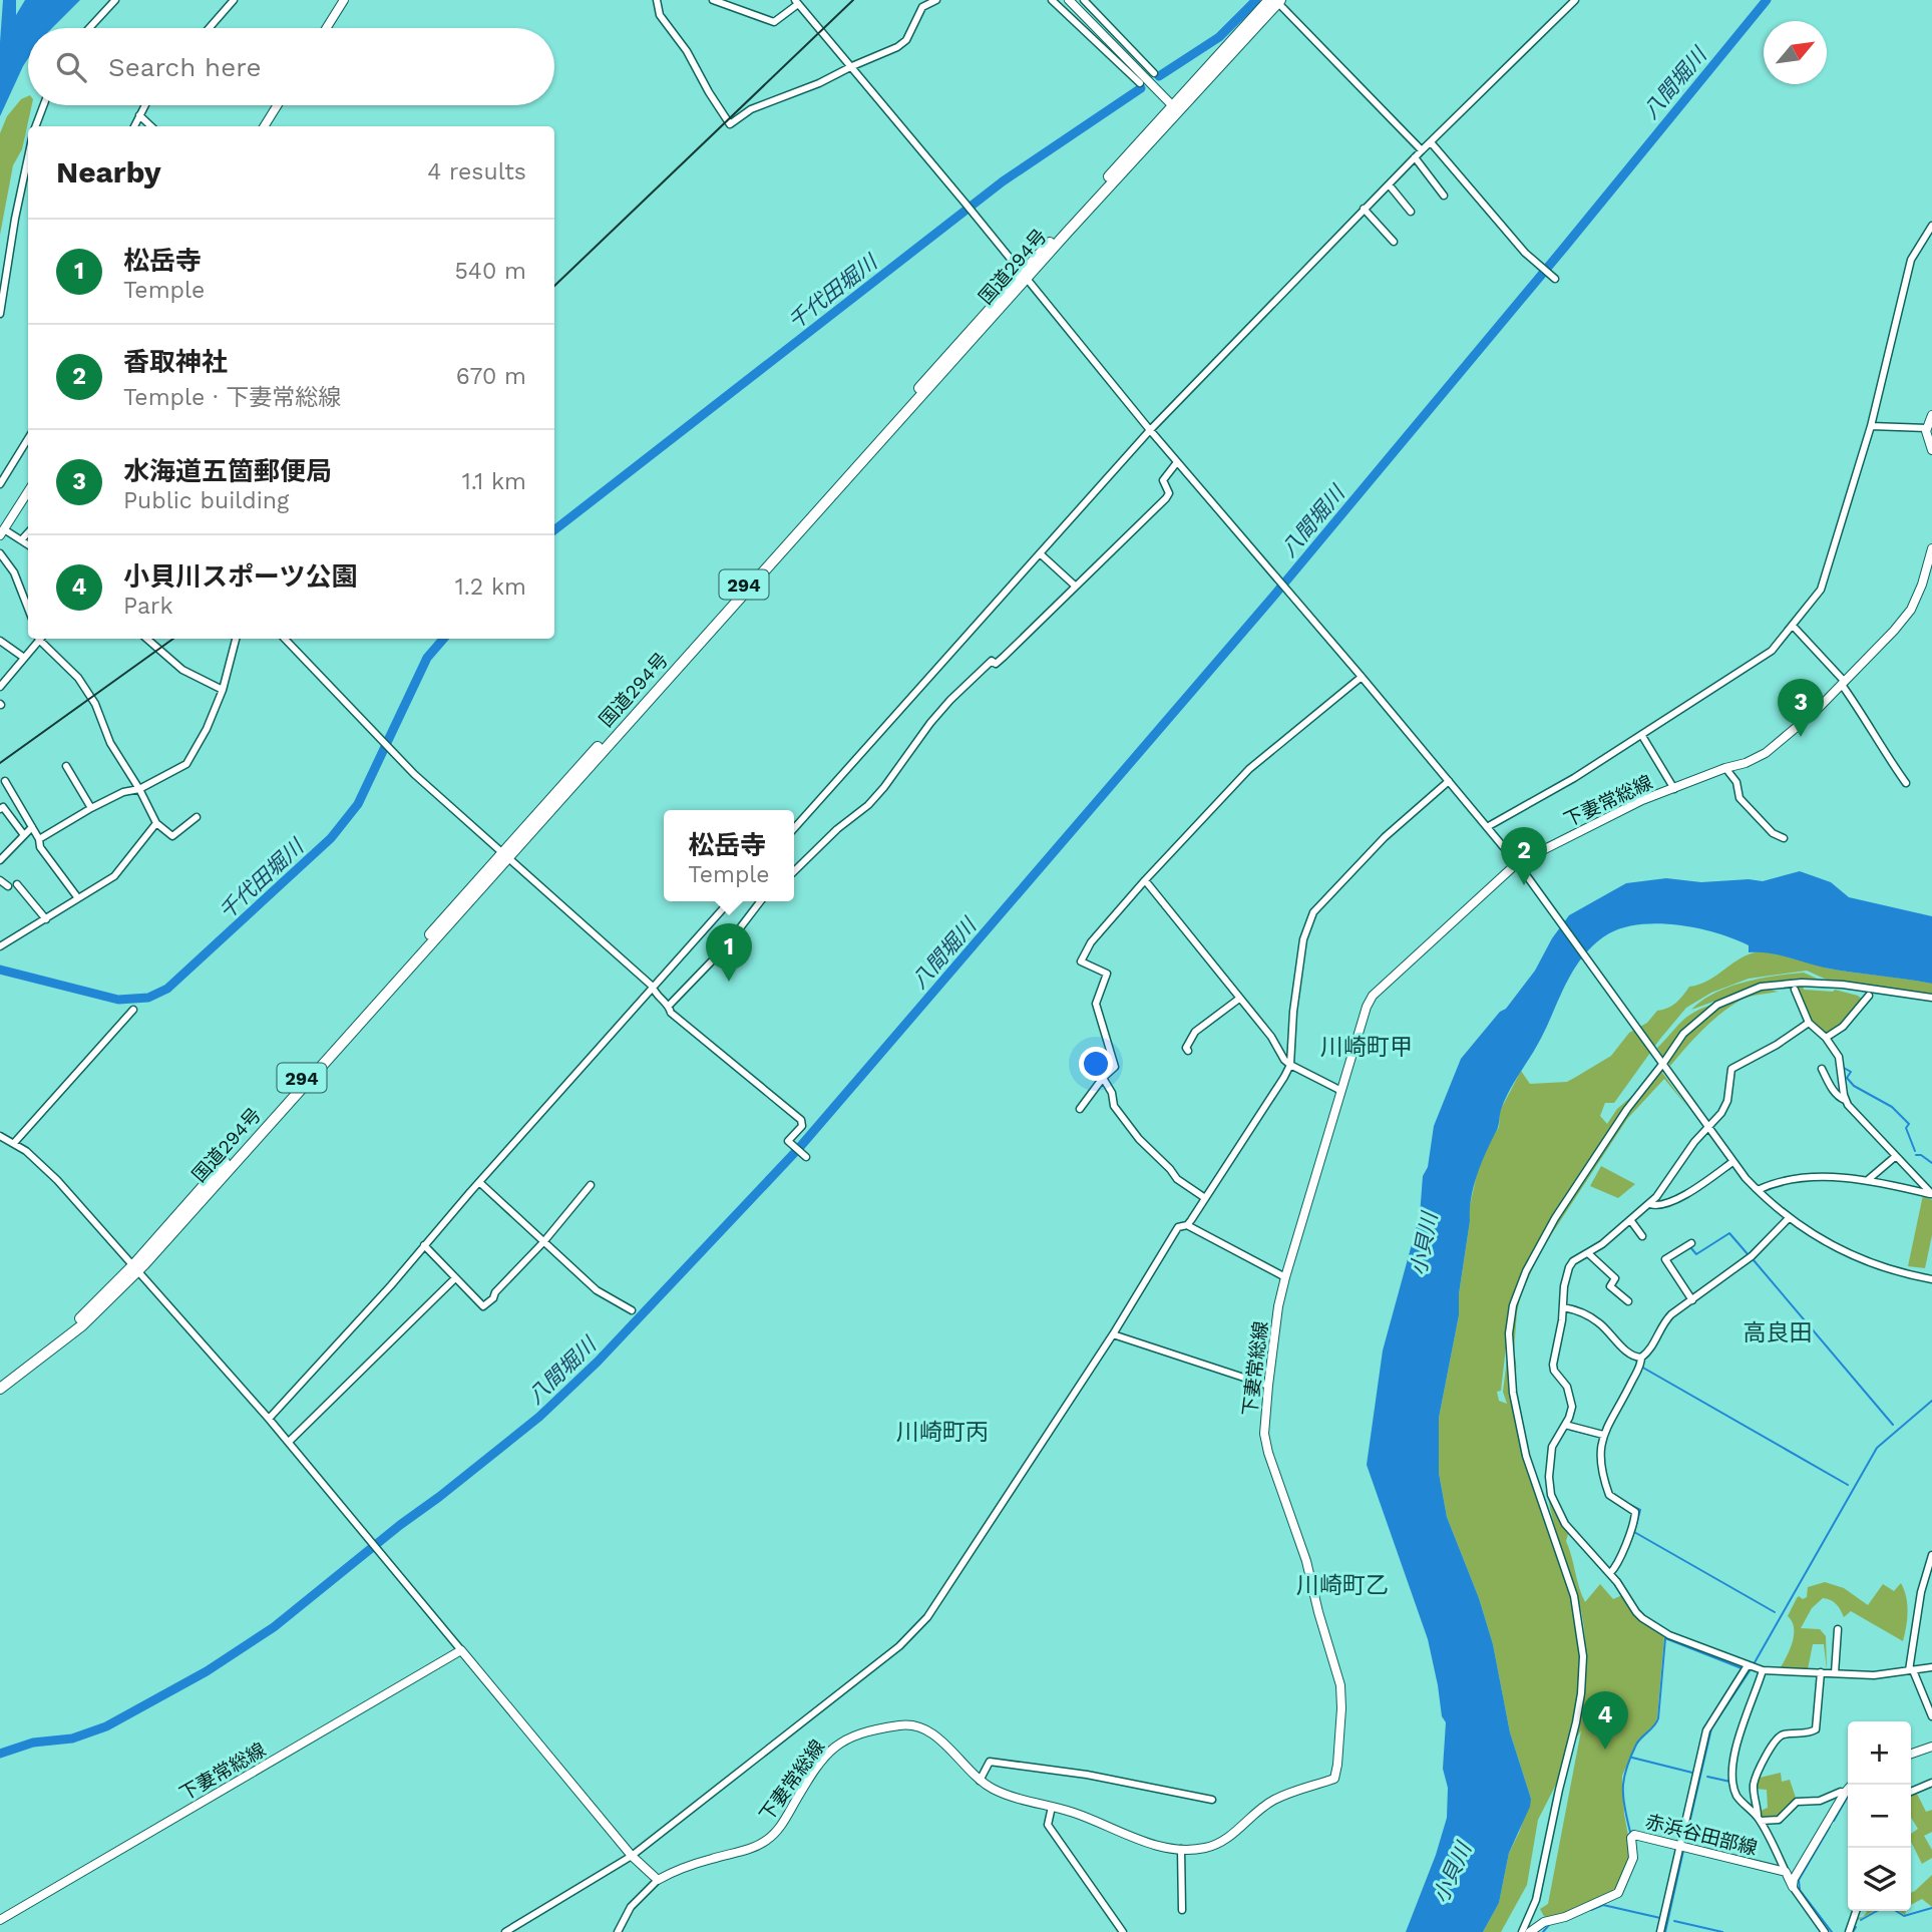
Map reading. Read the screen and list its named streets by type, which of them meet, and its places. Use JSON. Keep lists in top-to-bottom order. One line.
{"streets":{"highway":["国道294号","294"],"main road":["下妻常総線","赤浜谷田部線"]},"districts":["川崎町甲","高良田","川崎町丙","川崎町乙"],"water":["八間堀川","千代田堀川","小貝川"],"north":"top right","page":{"search":"Search here","heading":["Nearby","4 results"],"list":[{"mark":"1","name":"松岳寺","note":"Temple","value":"540 m"},{"mark":"2","name":"香取神社","note":"Temple · 下妻常総線","value":"670 m"},{"mark":"3","name":"水海道五箇郵便局","note":"Public building","value":"1.1 km"},{"mark":"4","name":"小貝川スポーツ公園","note":"Park","value":"1.2 km"}],"pins":["3","2","1","4"],"popup":["松岳寺","Temple"],"map_buttons":["+","−"]}}
